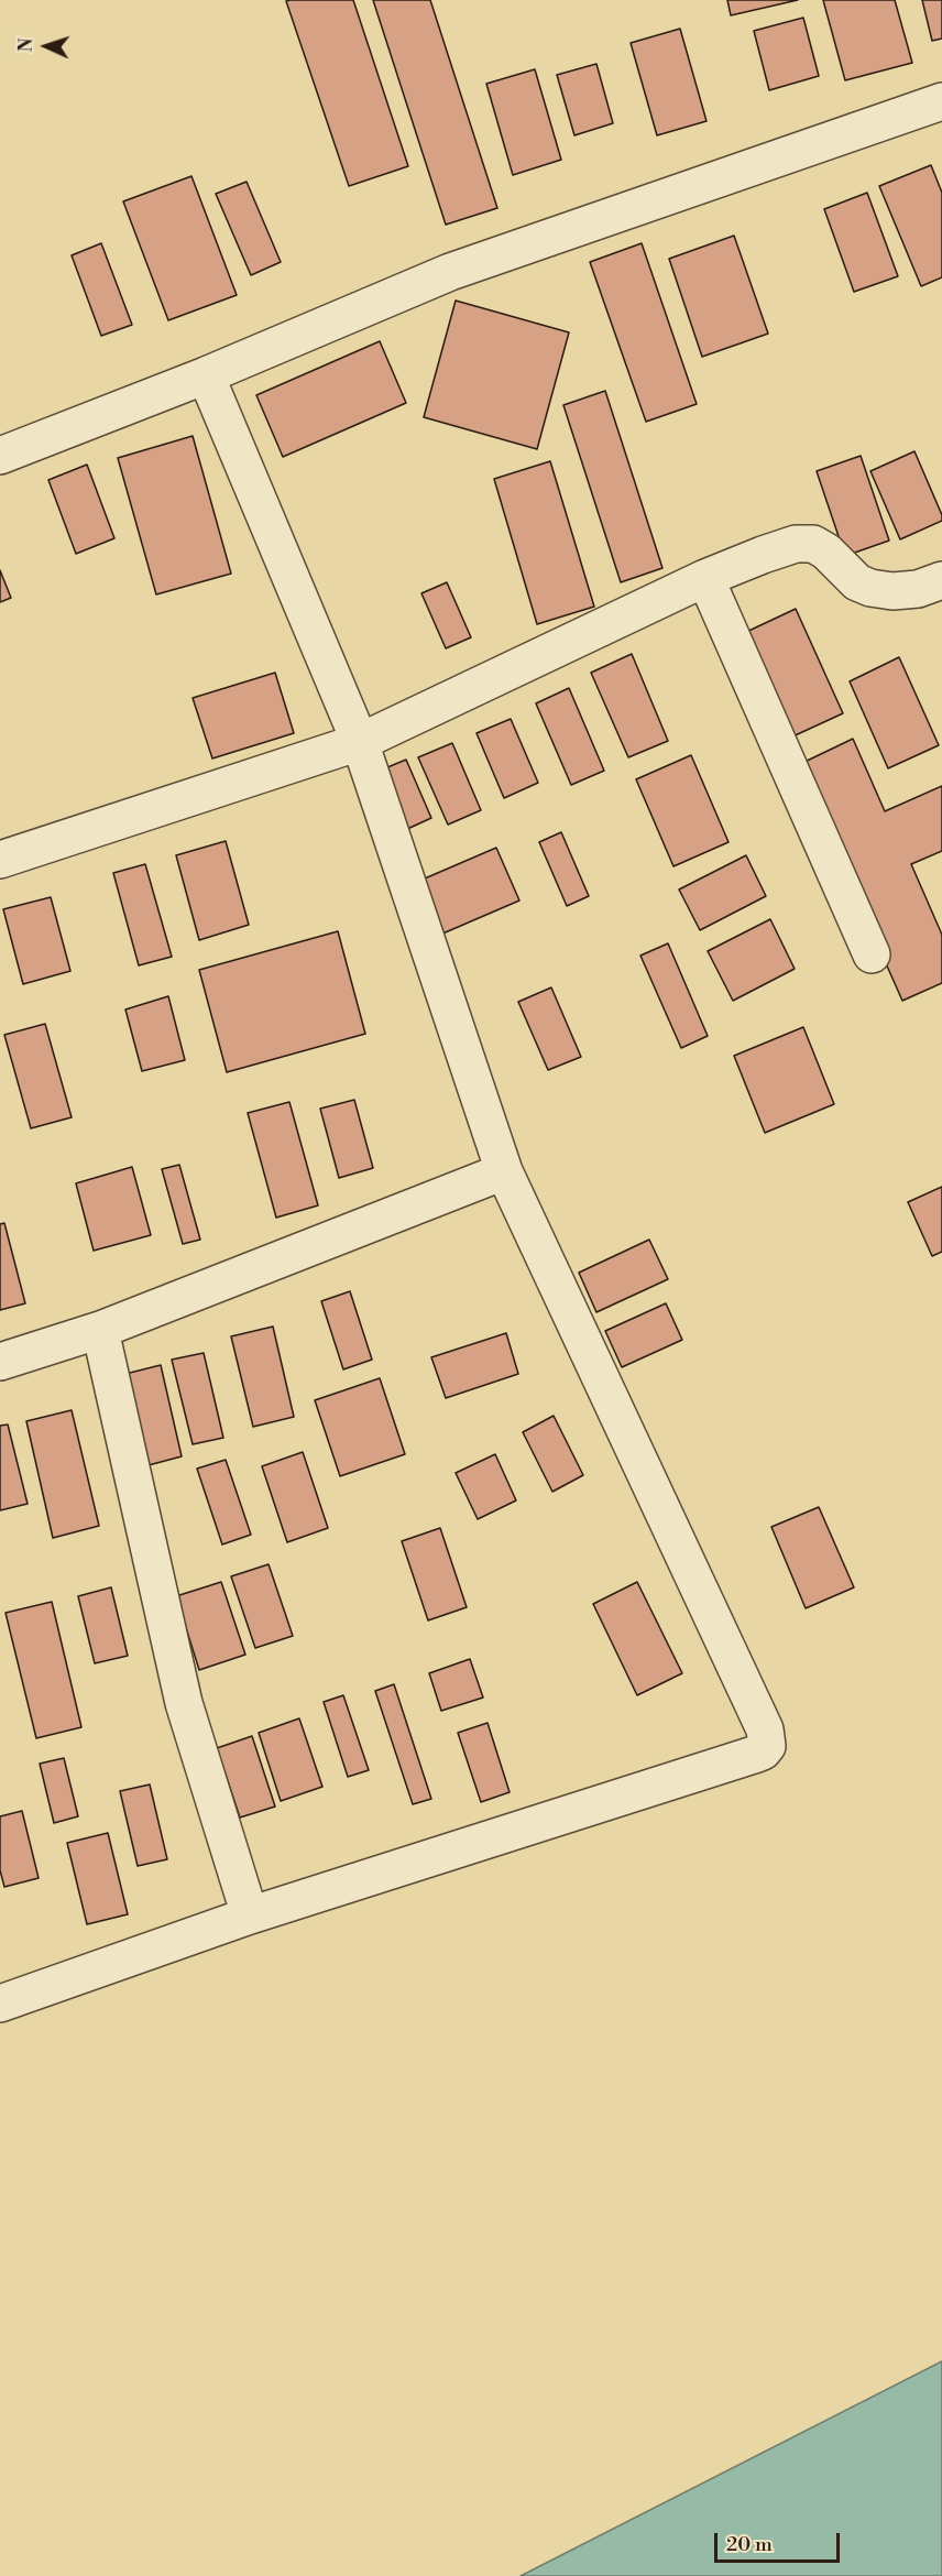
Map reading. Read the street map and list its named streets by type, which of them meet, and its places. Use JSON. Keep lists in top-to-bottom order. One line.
{"scale_bar":"20 m","north":"left"}
